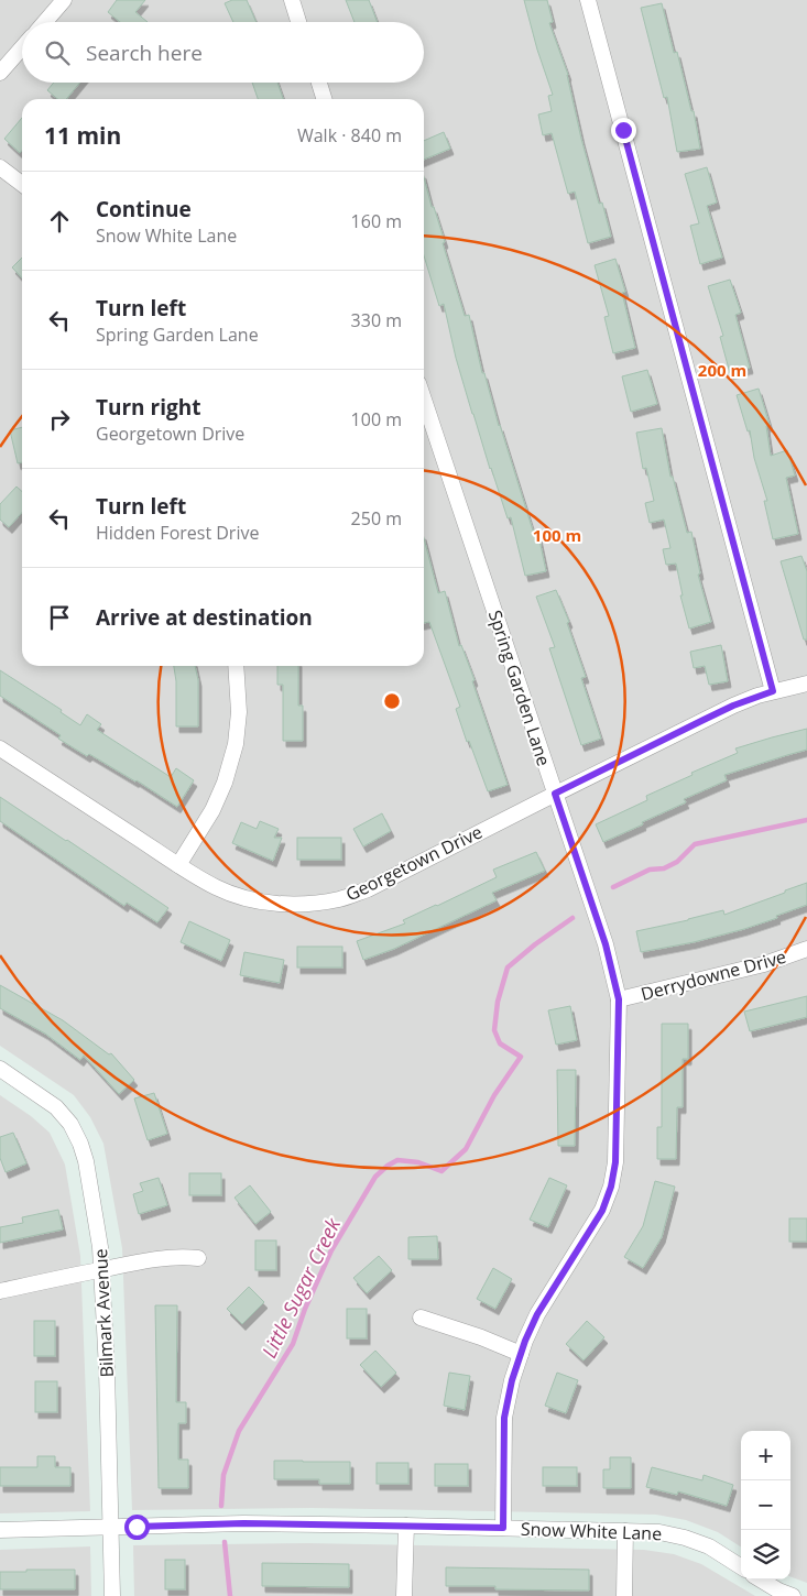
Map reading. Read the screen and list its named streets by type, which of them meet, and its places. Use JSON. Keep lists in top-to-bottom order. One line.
{"streets":{"street":["Spring Garden Lane","Georgetown Drive","Derrydowne Drive","Bilmark Avenue","Snow White Lane"]},"crossings":[["Spring Garden Lane","Georgetown Drive"],["Spring Garden Lane","Derrydowne Drive"],["Spring Garden Lane","Snow White Lane"],["Bilmark Avenue","Snow White Lane"]],"water":["Little Sugar Creek"],"page":{"search":"Search here","heading":["11 min","Walk · 840 m"],"list":[["Continue","Snow White Lane","160 m"],["Turn left","Spring Garden Lane","330 m"],["Turn right","Georgetown Drive","100 m"],["Turn left","Hidden Forest Drive","250 m"],"Arrive at destination"],"map_buttons":["+","−"]},"rings":["200 m","100 m"]}
